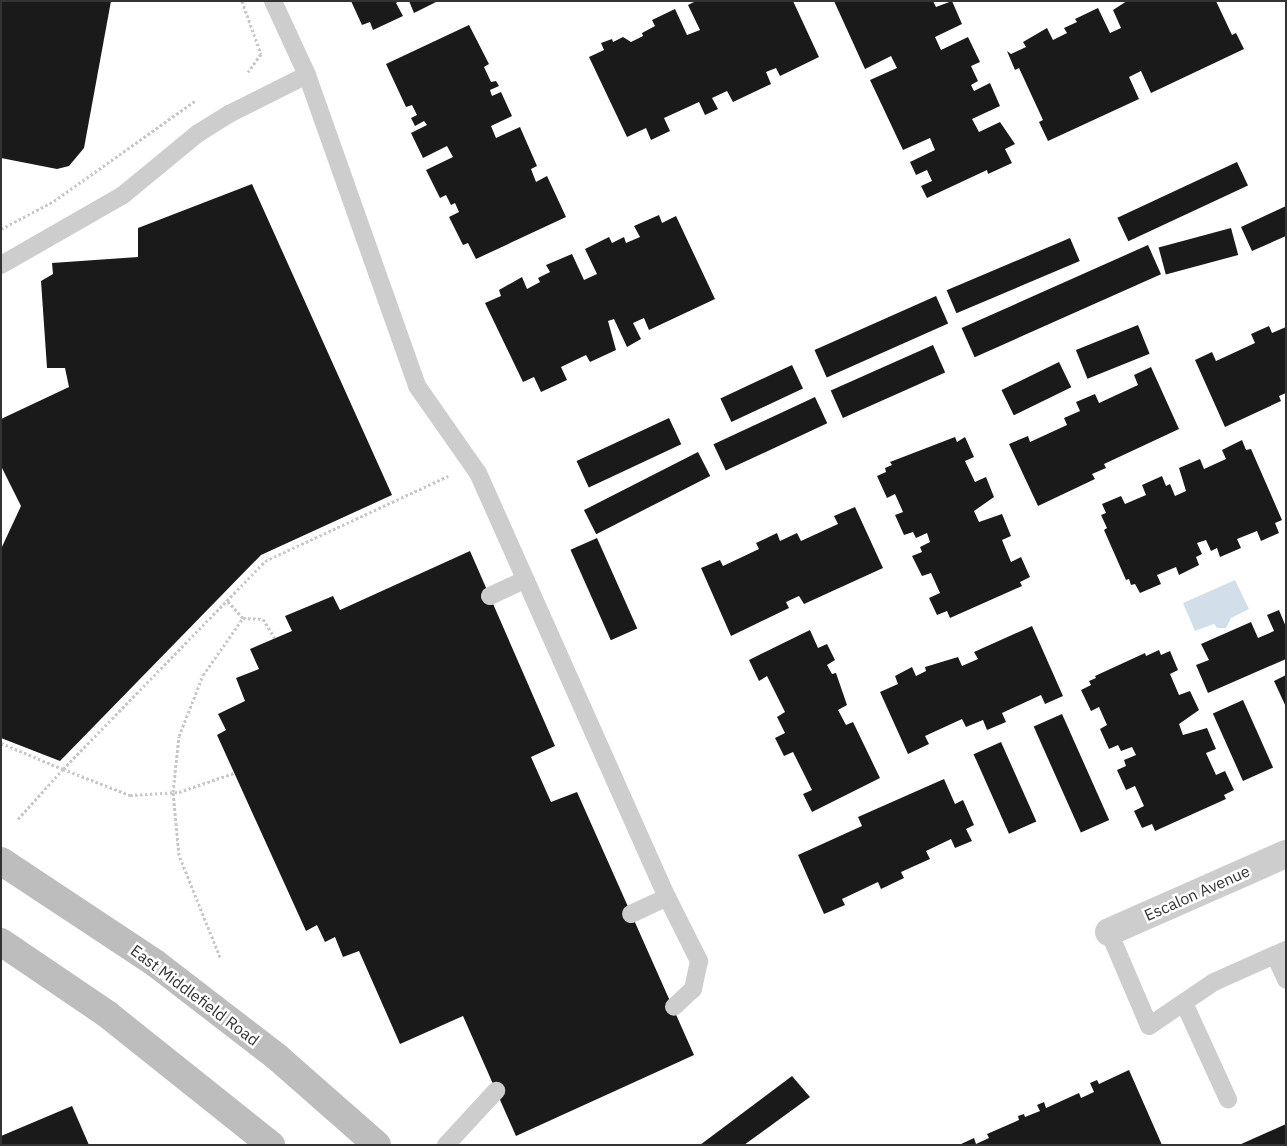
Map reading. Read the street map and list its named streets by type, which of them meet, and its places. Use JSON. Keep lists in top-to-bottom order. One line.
{"streets":{"main road":["East Middlefield Road"],"street":["Escalon Avenue"]}}
